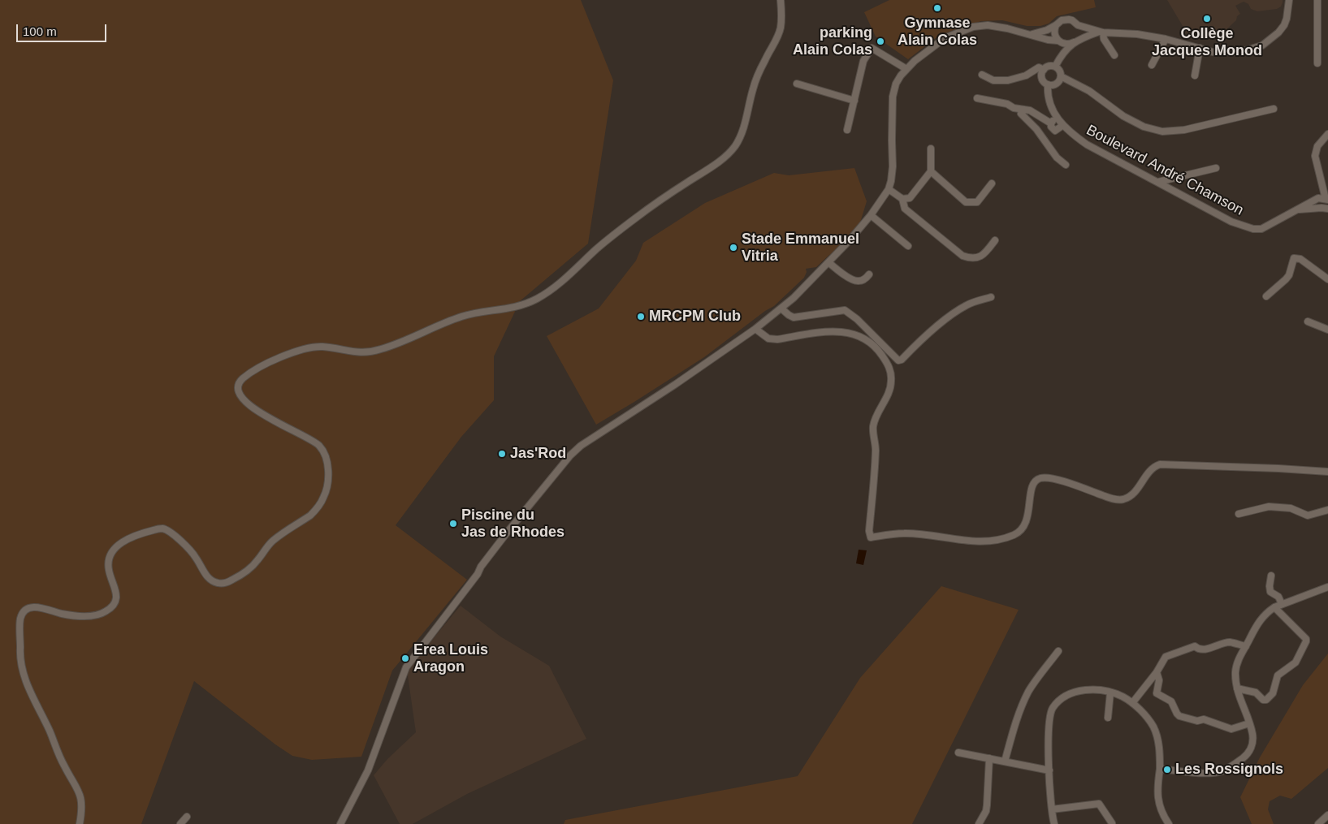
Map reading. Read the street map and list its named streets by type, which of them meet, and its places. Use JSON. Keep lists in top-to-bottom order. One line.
{"streets":{"street":["Boulevard André Chamson"]},"places":["Gymnase Alain Colas","Collège Jacques Monod","parking Alain Colas","Stade Emmanuel Vitria","MRCPM Club","Jas'Rod","Piscine du Jas de Rhodes","Erea Louis Aragon","Les Rossignols"],"scale_bar":"100 m"}
